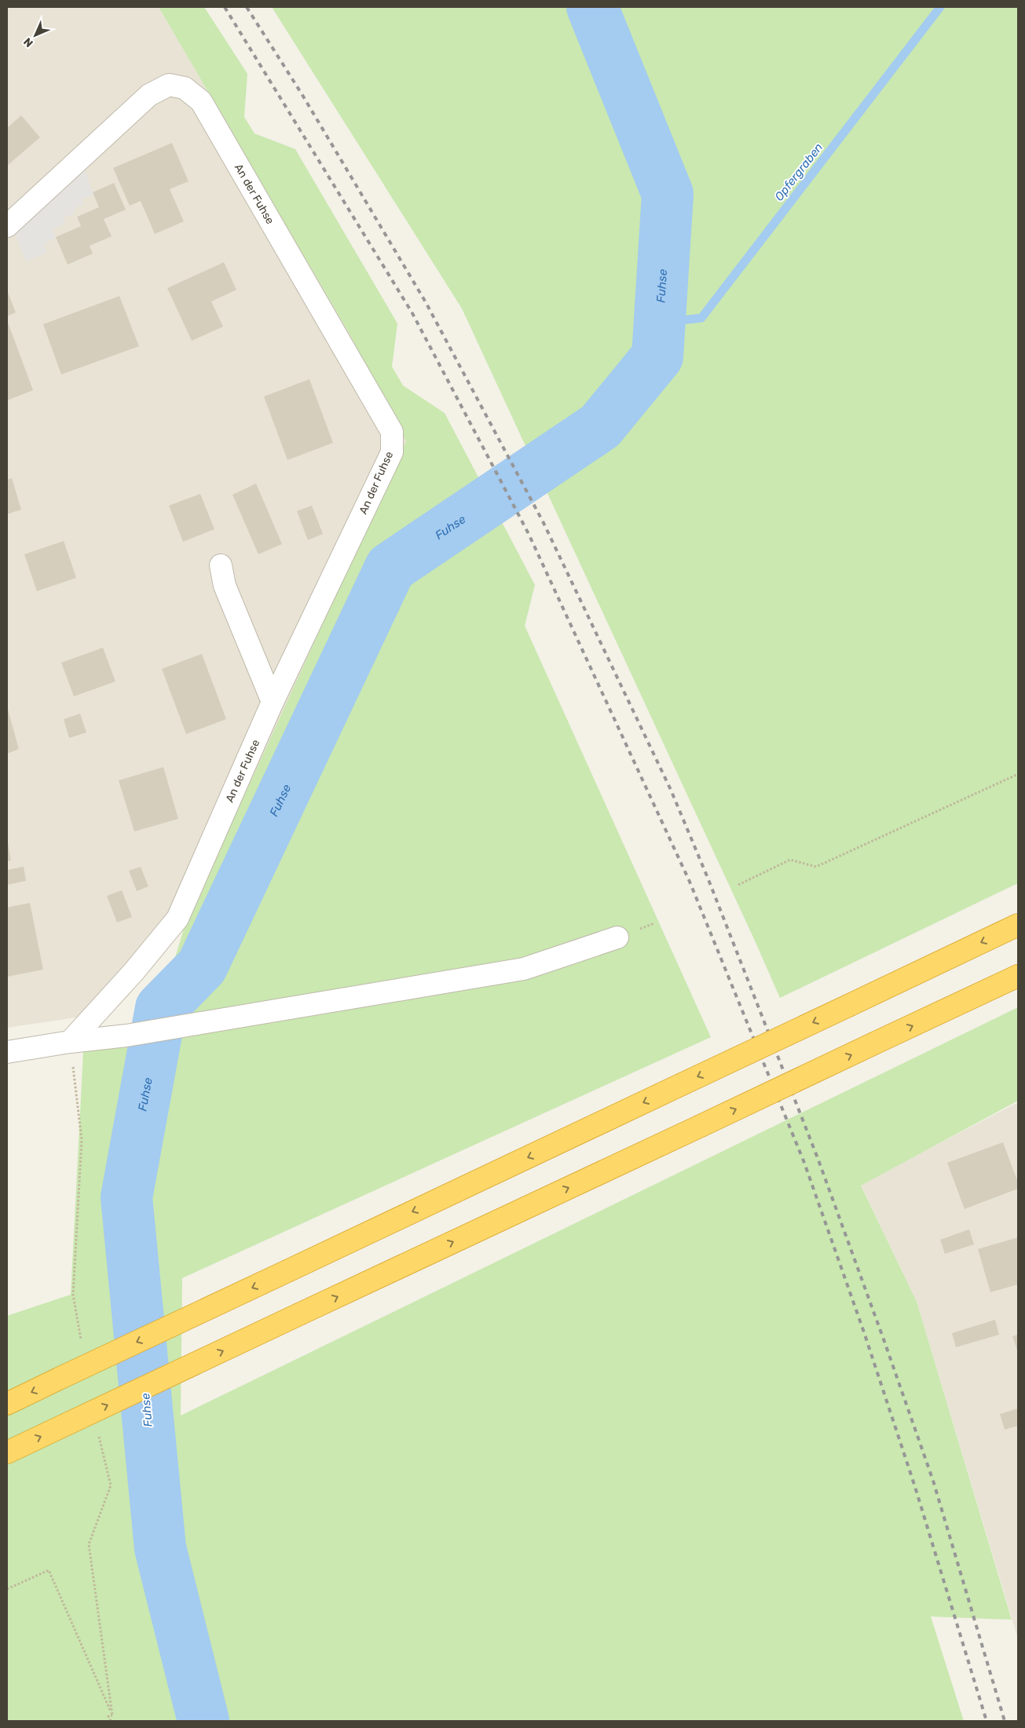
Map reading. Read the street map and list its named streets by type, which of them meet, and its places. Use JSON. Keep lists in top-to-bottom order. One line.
{"streets":{"street":["An der Fuhse"]},"water":["Opfergraben","Fuhse"],"north":"bottom left"}
